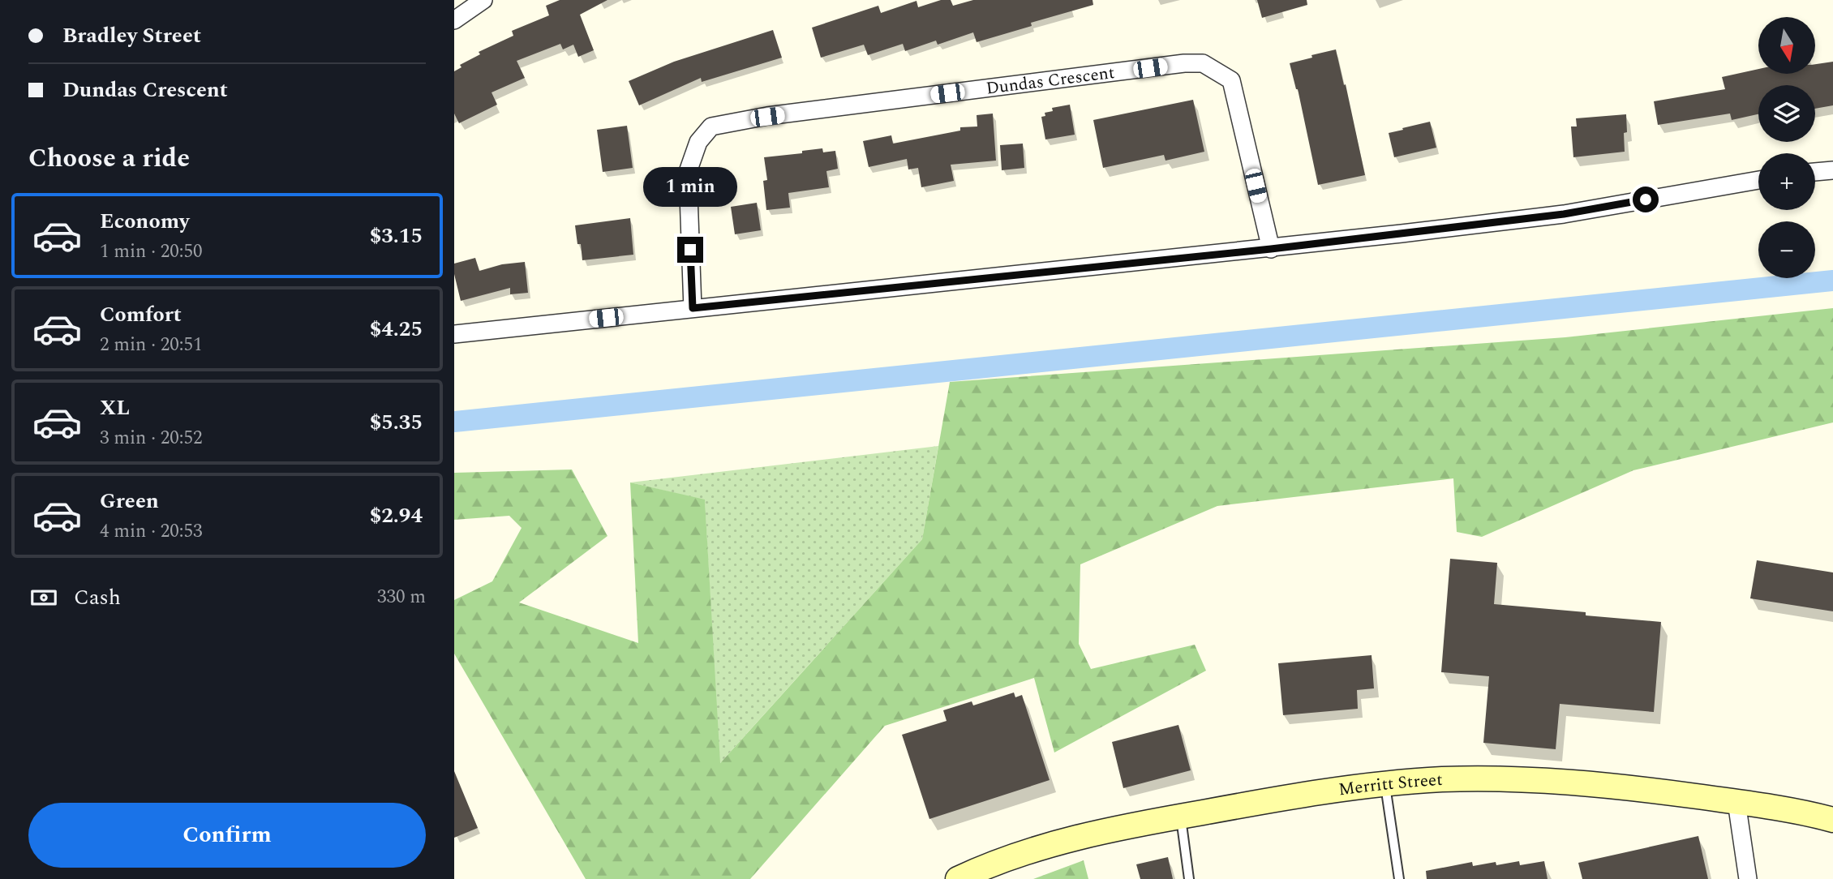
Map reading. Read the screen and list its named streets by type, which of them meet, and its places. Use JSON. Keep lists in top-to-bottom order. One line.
{"streets":{"main road":["Merritt Street"],"street":["Dundas Crescent"]},"north":"bottom","page":{"banner":["Bradley Street","Dundas Crescent"],"map_buttons":["+","−"],"heading":"Choose a ride","bubble":"1 min","list":[{"name":"Economy","note":"1 min · 20:50","value":"$3.15"},{"name":"Comfort","note":"2 min · 20:51","value":"$4.25"},{"name":"XL","note":"3 min · 20:52","value":"$5.35"},{"name":"Green","note":"4 min · 20:53","value":"$2.94"}],"pay":["Cash","330 m"],"buttons":"Confirm"}}
